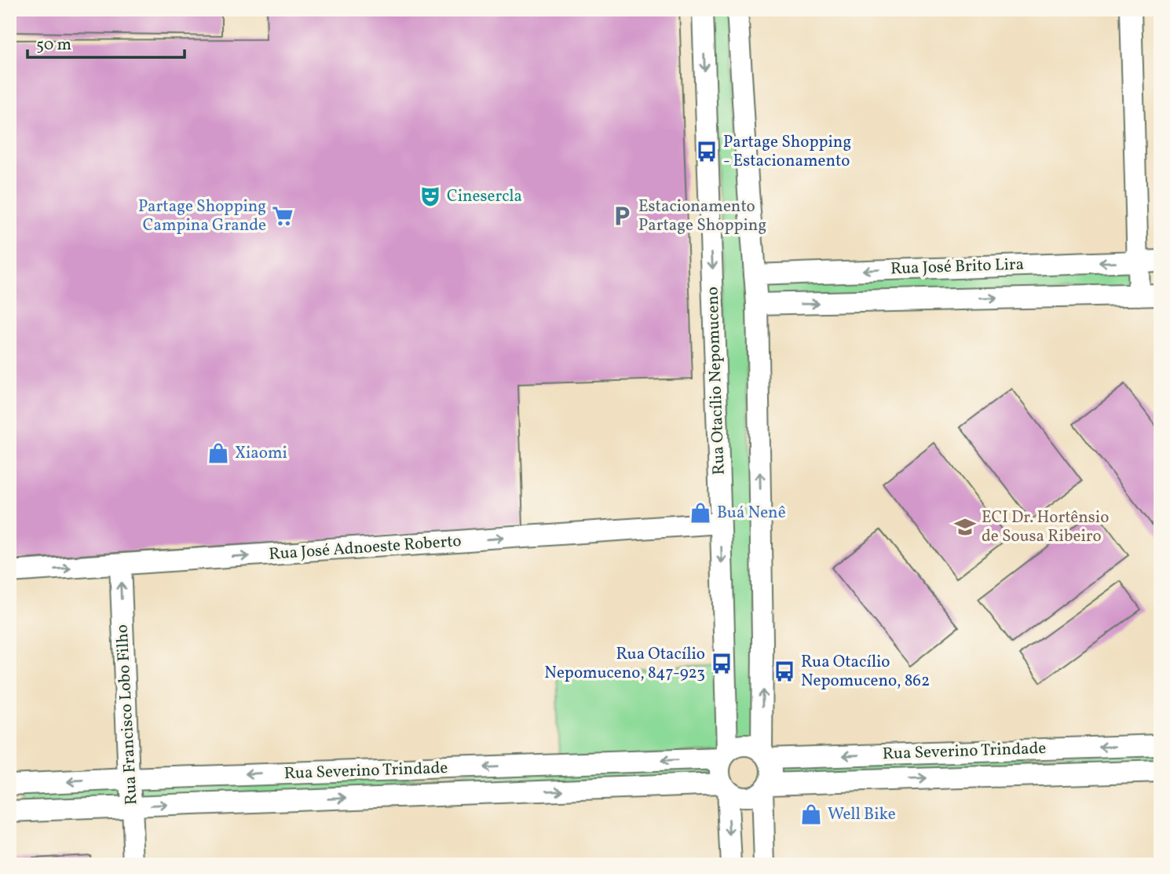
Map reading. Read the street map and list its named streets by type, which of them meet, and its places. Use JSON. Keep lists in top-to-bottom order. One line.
{"streets":{"street":["Rua José Brito Lira","Rua Otacílio Nepomuceno","Rua José Adnoeste Roberto","Rua Francisco Lobo Filho","Rua Severino Trindade"]},"crossings":[["Rua Otacílio Nepomuceno","Rua José Adnoeste Roberto"],["Rua Otacílio Nepomuceno","Rua Severino Trindade"],["Rua José Adnoeste Roberto","Rua Francisco Lobo Filho"],["Rua Francisco Lobo Filho","Rua Severino Trindade"]],"one_way":["Rua José Adnoeste Roberto","Rua Francisco Lobo Filho"],"places":{"bus stop":["Partage Shopping - Estacionamento","Rua Otacílio Nepomuceno, 847-923","Rua Otacílio Nepomuceno, 862"],"theatre":["Cinesercla"],"supermarket":["Partage Shopping Campina Grande"],"parking":["Estacionamento Partage Shopping"],"shop":["Xiaomi","Buá Nenê","Well Bike"],"school or university":["ECI Dr. Hortênsio de Sousa Ribeiro"]},"scale_bar":"50 m"}
